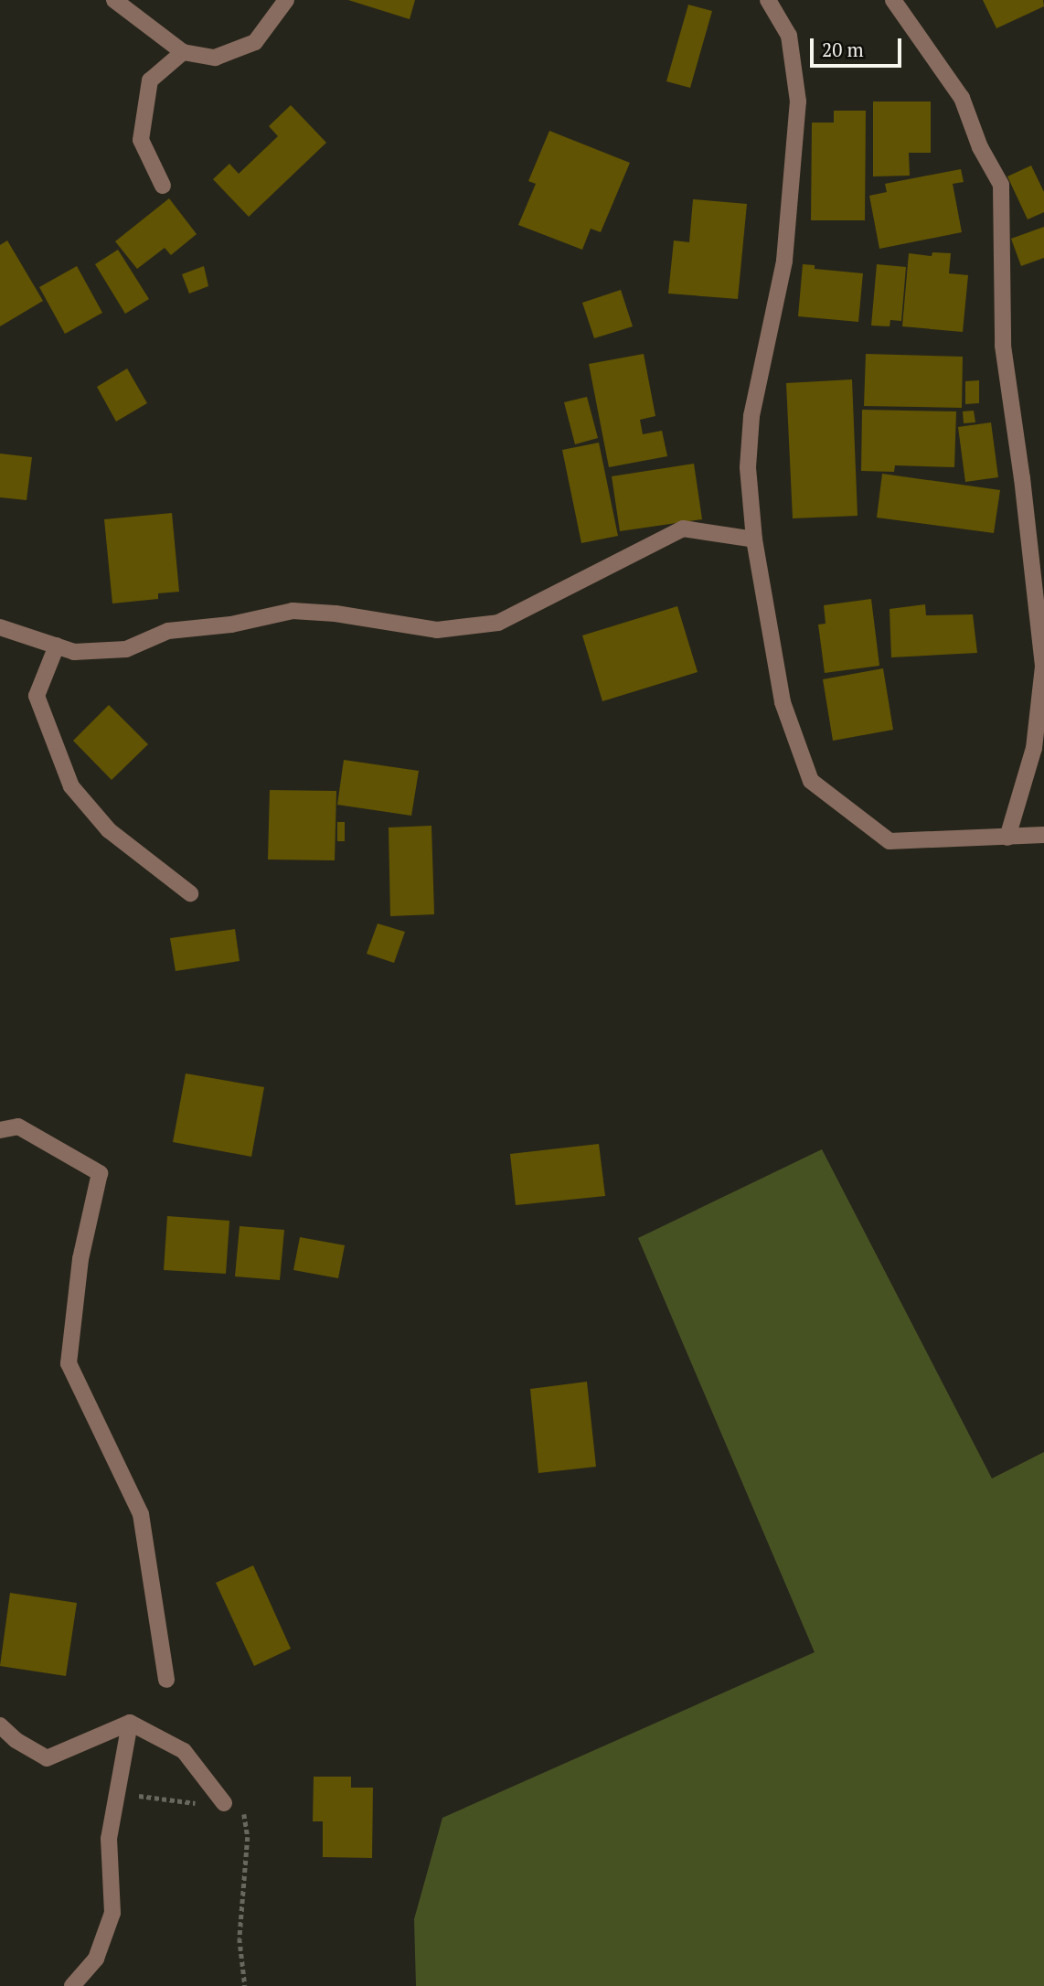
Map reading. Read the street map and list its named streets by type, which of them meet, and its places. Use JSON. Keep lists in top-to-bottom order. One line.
{"scale_bar":"20 m"}
